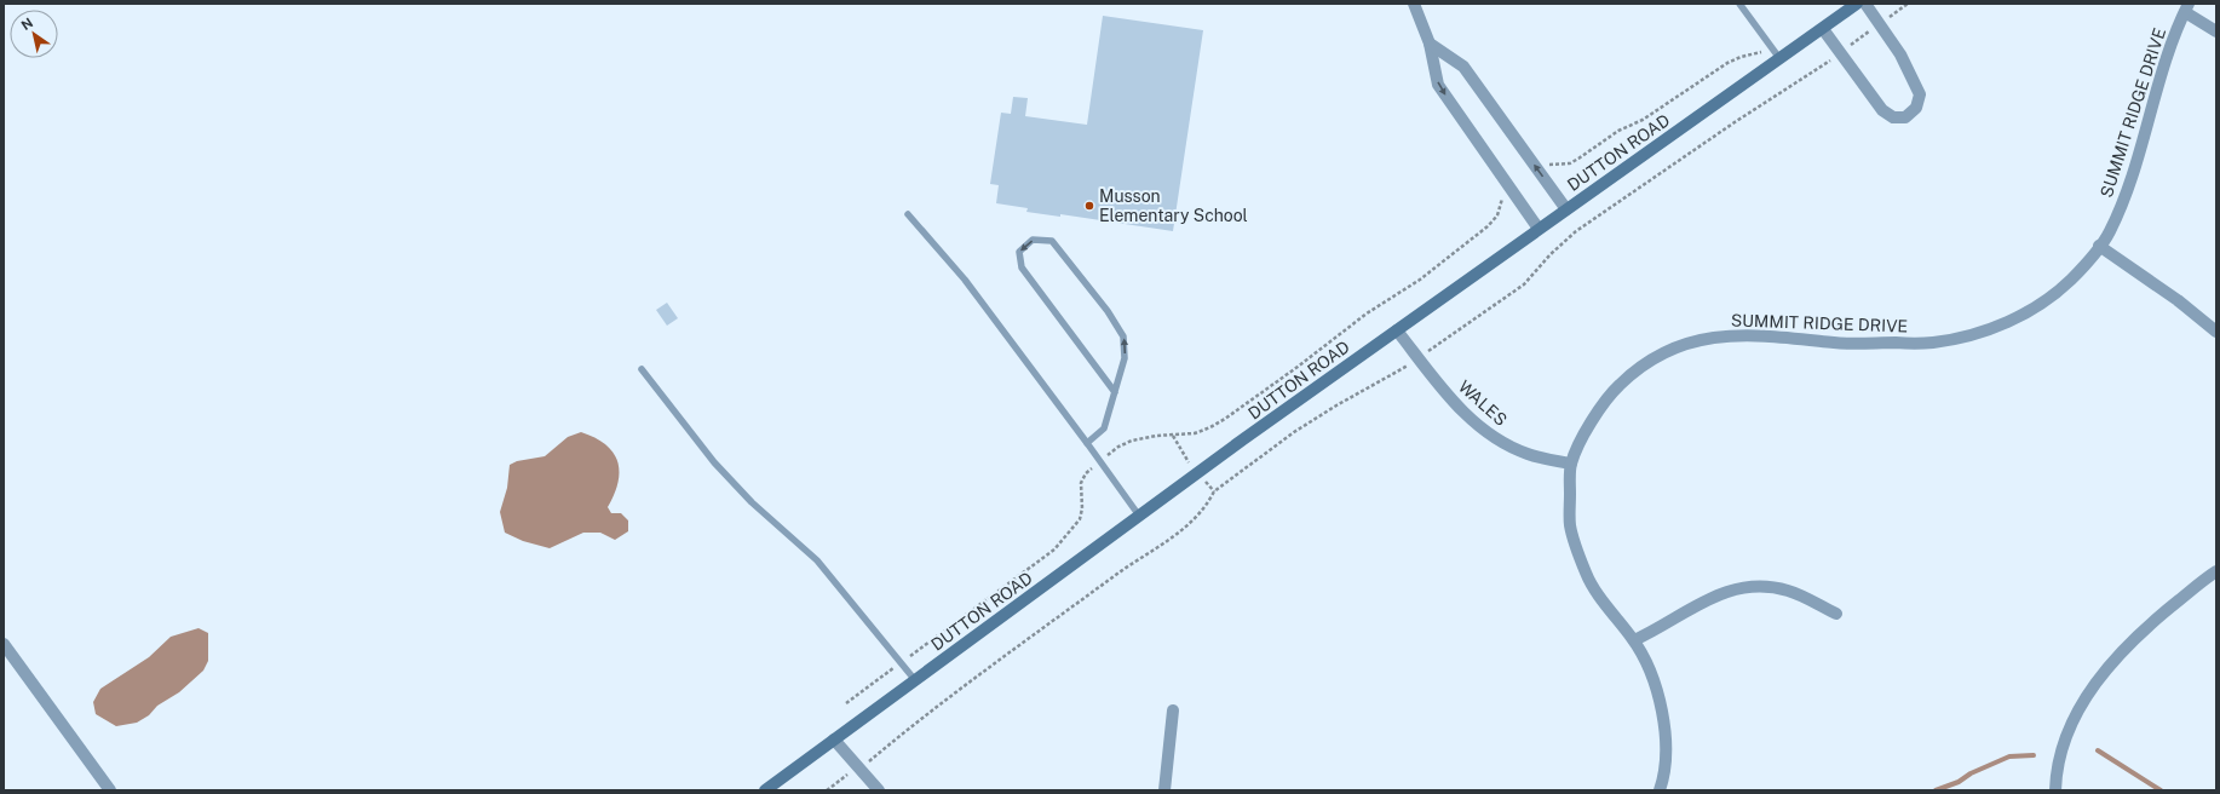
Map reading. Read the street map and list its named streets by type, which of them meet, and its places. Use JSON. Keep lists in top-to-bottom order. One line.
{"streets":{"street":["SUMMIT RIDGE DRIVE","DUTTON ROAD","WALES"]},"crossings":[["SUMMIT RIDGE DRIVE","WALES"],["DUTTON ROAD","WALES"]],"places":["Musson Elementary School"],"north":"top left"}
